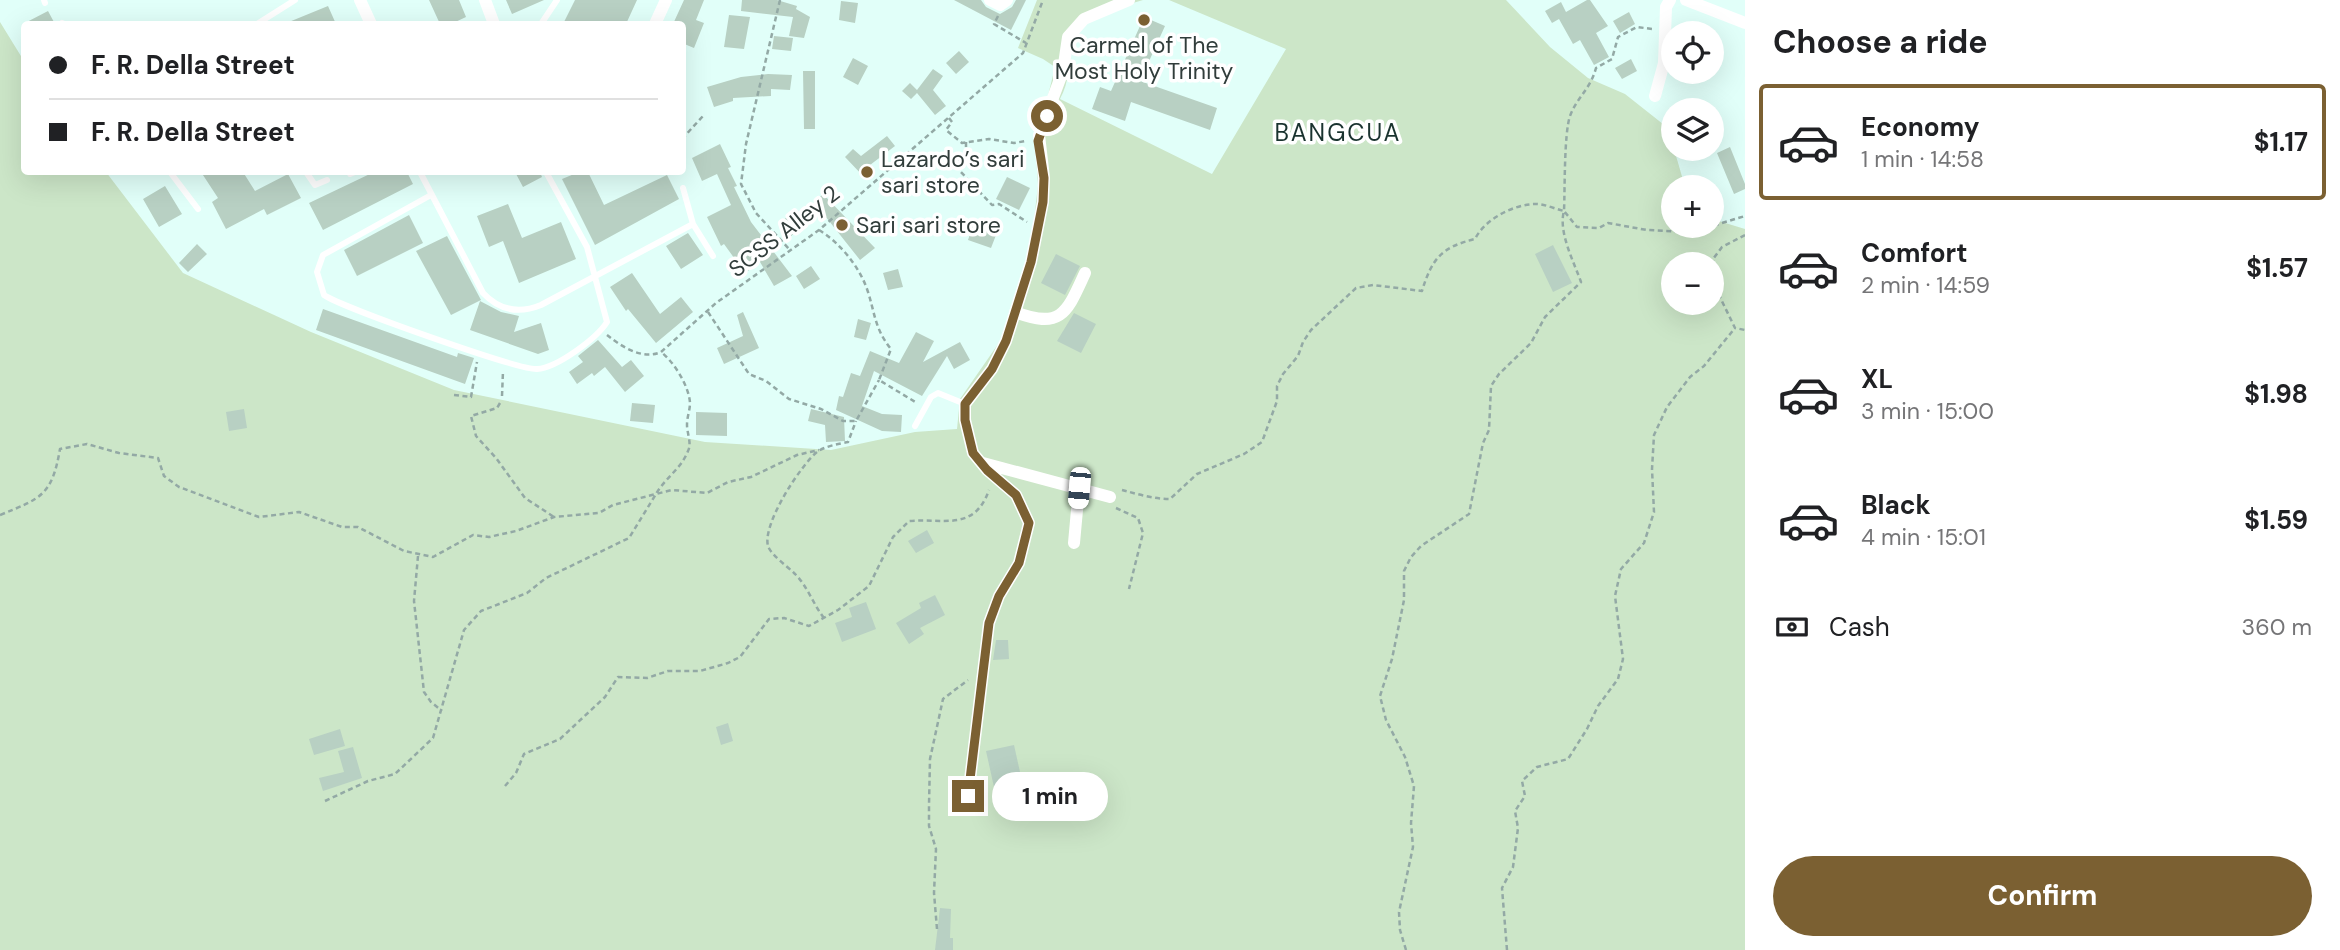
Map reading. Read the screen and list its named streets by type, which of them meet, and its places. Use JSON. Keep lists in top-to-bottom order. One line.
{"streets":{"path":["SCSS Alley 2"]},"districts":["BANGCUA"],"places":["Carmel of The Most Holy Trinity","Lazardo’s sari sari store","Sari sari store"],"page":{"heading":"Choose a ride","map_buttons":["+","−"],"banner":["F. R. Della Street","F. R. Della Street"],"list":[{"name":"Economy","note":"1 min · 14:58","value":"$1.17"},{"name":"Comfort","note":"2 min · 14:59","value":"$1.57"},{"name":"XL","note":"3 min · 15:00","value":"$1.98"},{"name":"Black","note":"4 min · 15:01","value":"$1.59"}],"pay":["Cash","360 m"],"bubble":"1 min","buttons":"Confirm"}}
